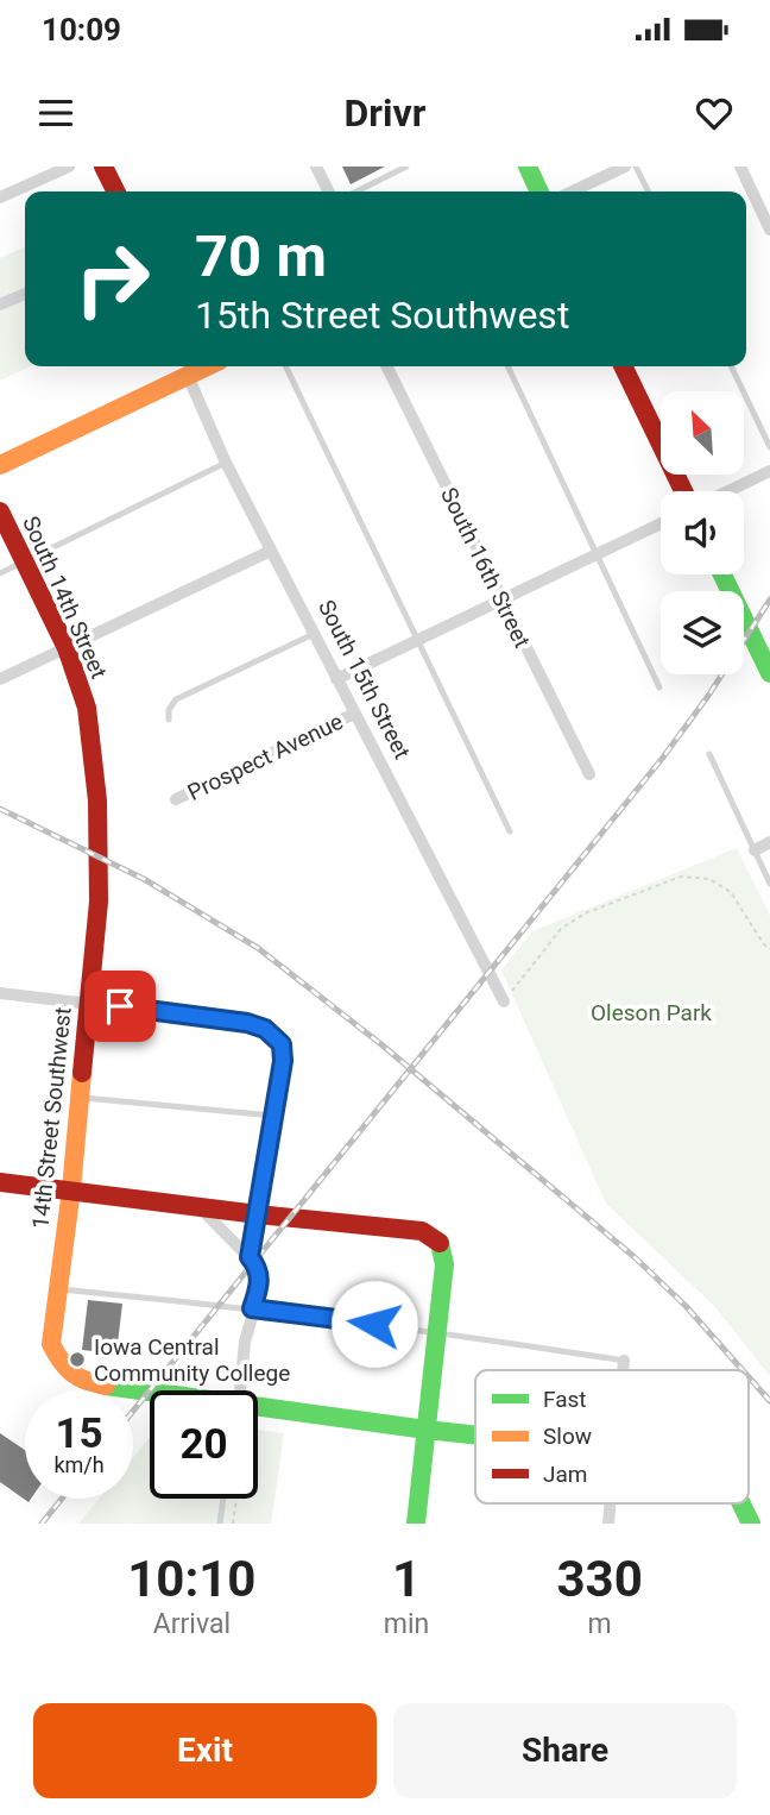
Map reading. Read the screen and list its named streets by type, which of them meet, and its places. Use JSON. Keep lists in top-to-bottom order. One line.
{"streets":{"street":["South 16th Street","South 14th Street","South 15th Street","Prospect Avenue","14th Street Southwest"]},"crossings":[["South 14th Street","14th Street Southwest"],["South 15th Street","Prospect Avenue"]],"parks":["Oleson Park"],"places":["Iowa Central Community College"],"legend":["Fast","Slow","Jam"],"north":"top left","page":{"status":"10:09","header":"Drivr","turn":["70 m","15th Street Southwest"],"speed":"15 km/h","limit":"20","eta":["10:10","Arrival","1","min","330","m"],"buttons":["Exit","Share"]}}
